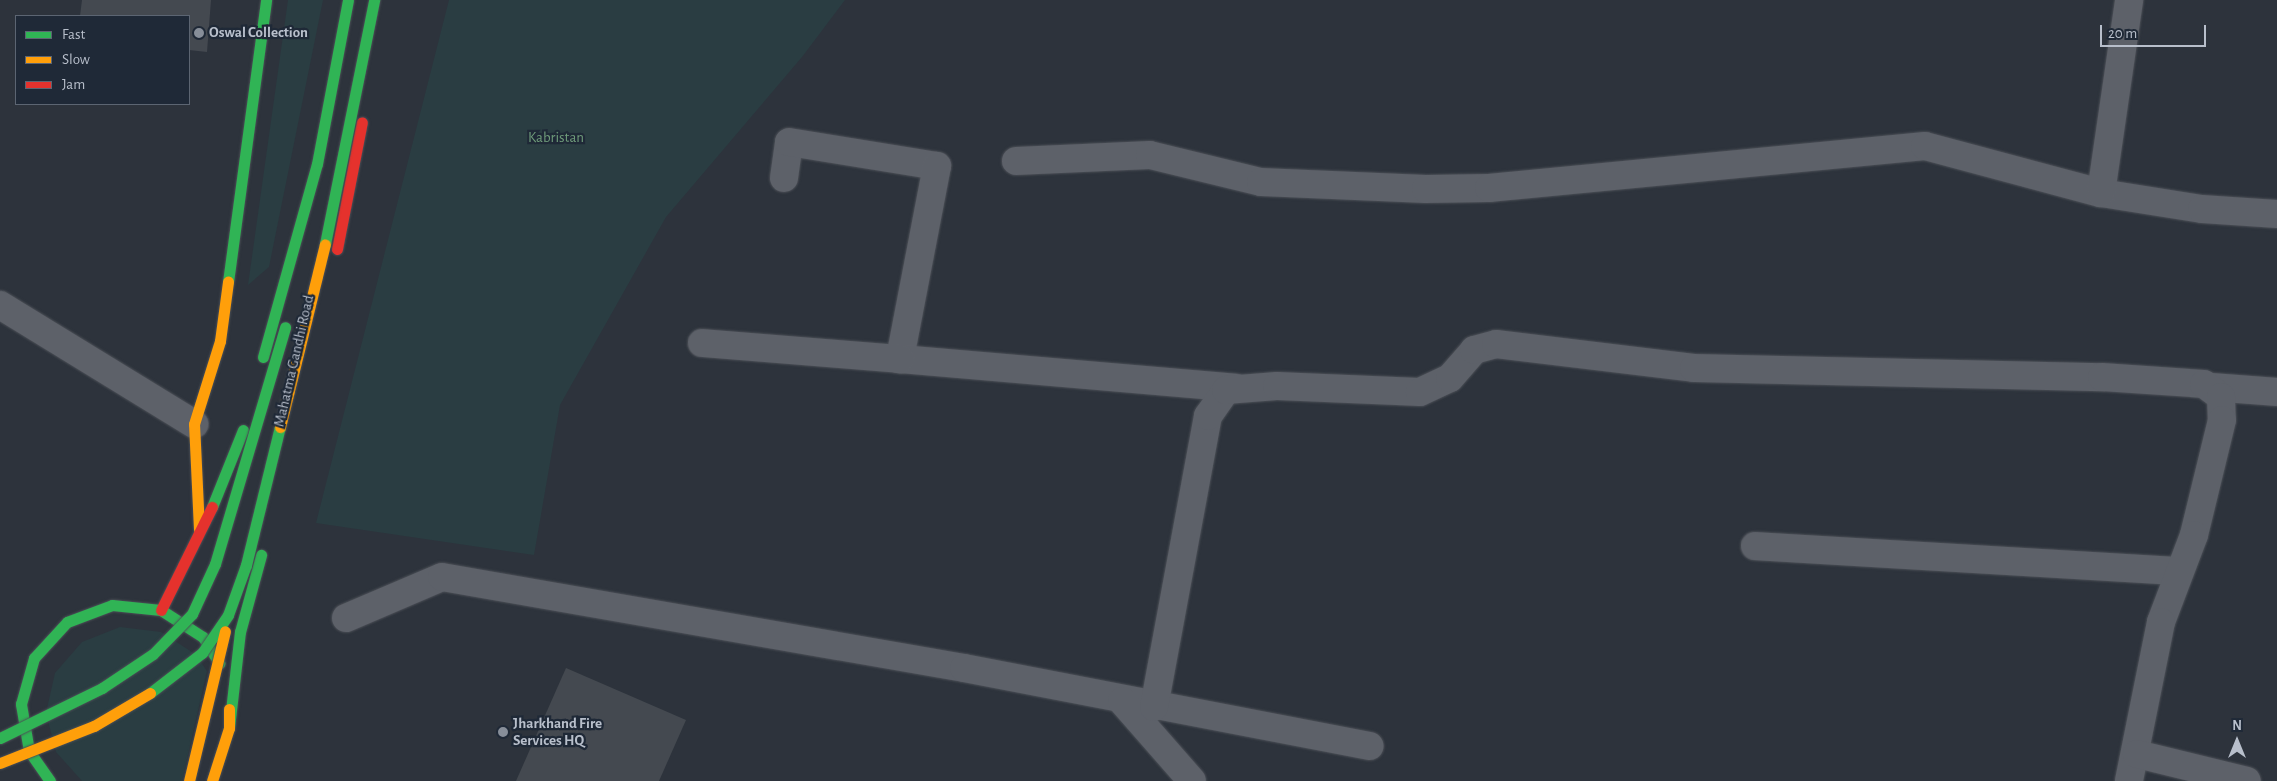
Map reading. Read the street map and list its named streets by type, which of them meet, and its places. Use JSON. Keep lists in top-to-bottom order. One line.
{"streets":{"main road":["Mahatma Gandhi Road"]},"parks":["Kabristan"],"places":["Oswal Collection","Jharkhand Fire Services HQ"],"legend":["Fast","Slow","Jam"],"scale_bar":"20 m","north":"top"}
